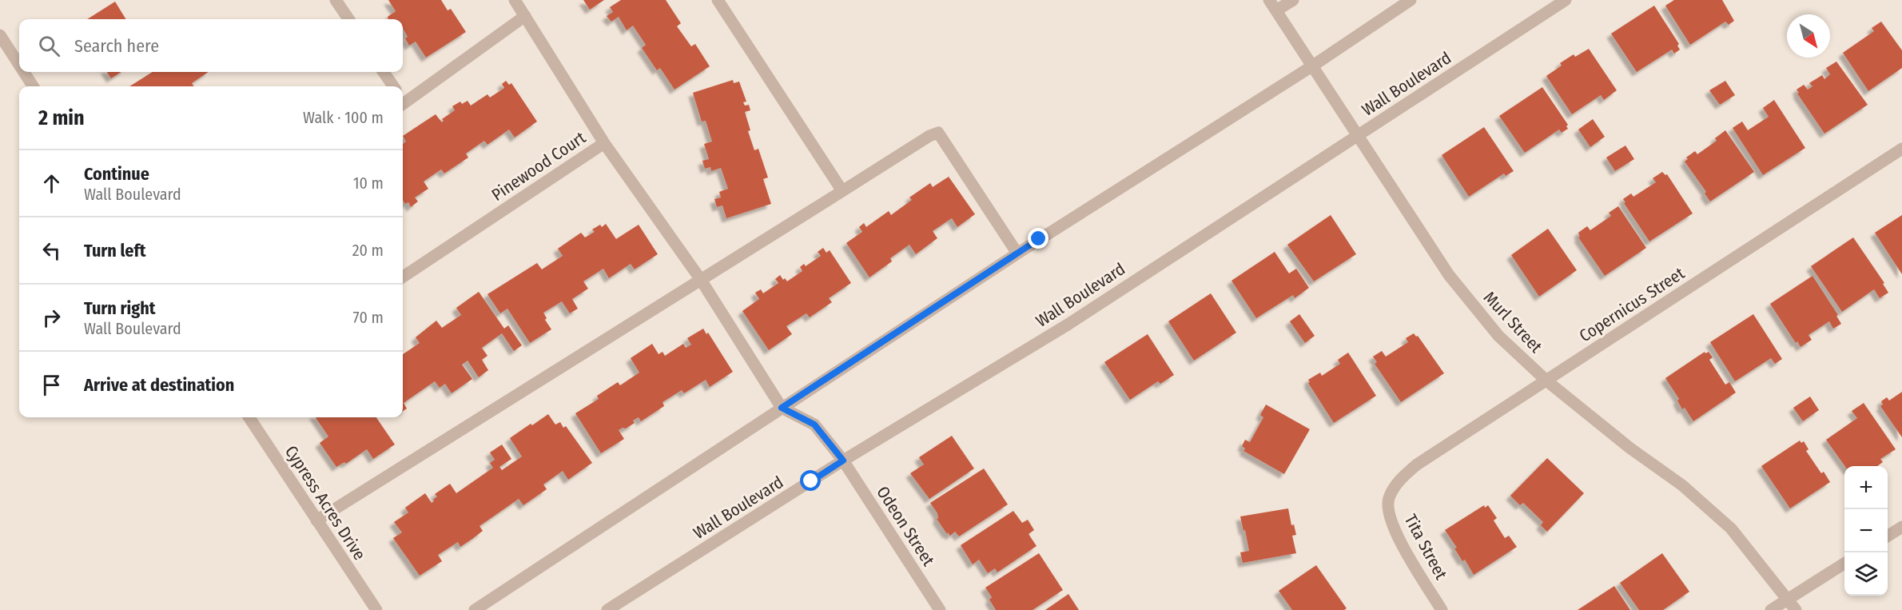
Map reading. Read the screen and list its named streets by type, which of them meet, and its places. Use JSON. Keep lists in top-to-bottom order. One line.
{"streets":{"street":["Wall Boulevard","Pinewood Court","Copernicus Street","Murl Street","Cypress Acres Drive","Odeon Street","Tita Street"]},"crossings":[["Wall Boulevard","Murl Street"],["Wall Boulevard","Odeon Street"],["Copernicus Street","Murl Street"],["Copernicus Street","Tita Street"]],"north":"bottom right","page":{"search":"Search here","heading":["2 min","Walk · 100 m"],"list":[["Continue","Wall Boulevard","10 m"],["Turn left","20 m"],["Turn right","Wall Boulevard","70 m"],"Arrive at destination"],"map_buttons":["+","−"]}}
